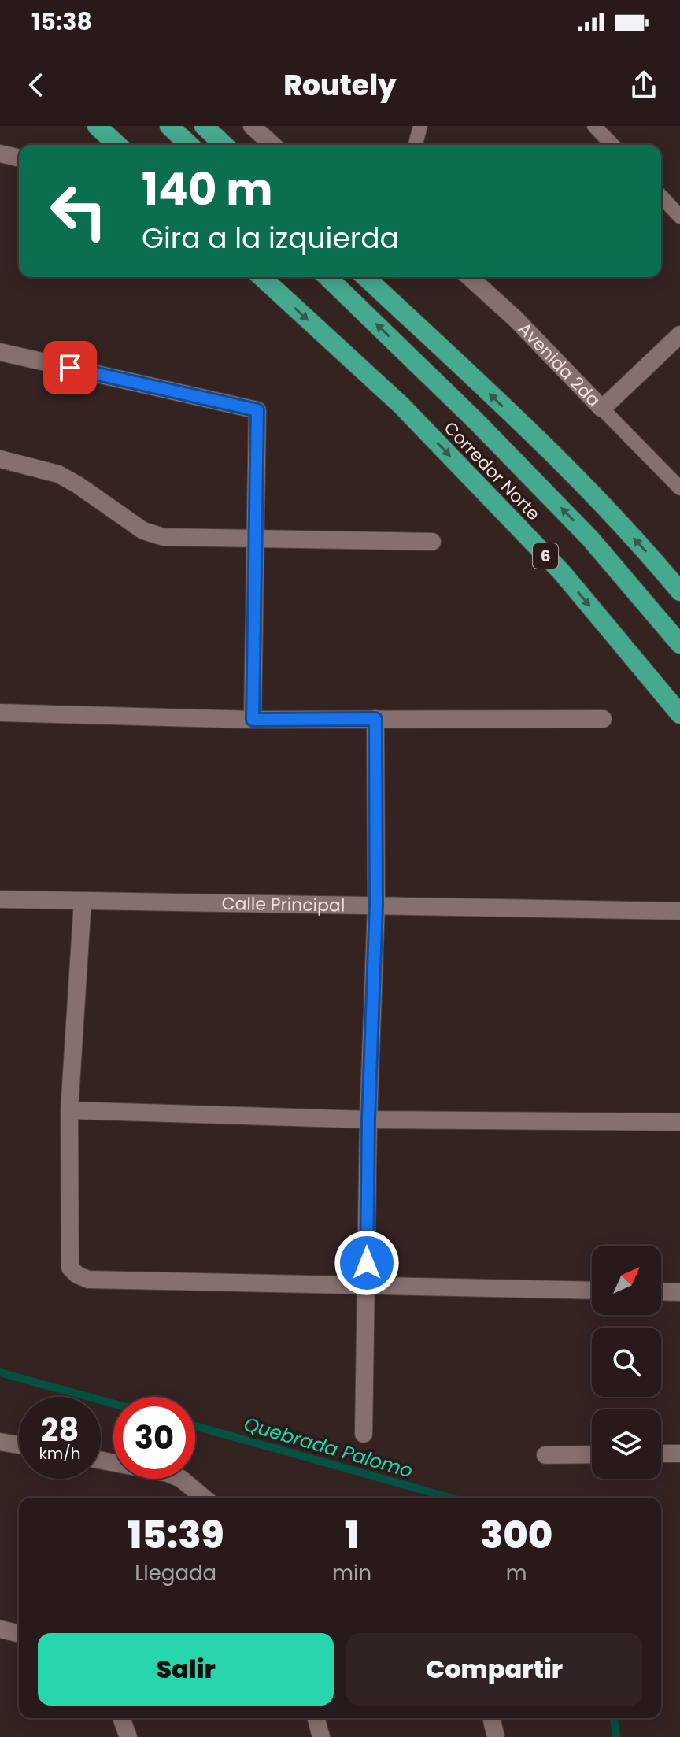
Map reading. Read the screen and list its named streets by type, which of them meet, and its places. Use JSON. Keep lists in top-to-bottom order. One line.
{"streets":{"highway":["Corredor Norte","6"],"street":["Avenida 2da","Calle Principal"]},"water":["Quebrada Palomo"],"north":"top right","page":{"status":"15:38","header":"Routely","turn":["140 m","Gira a la izquierda"],"speed":"28 km/h","limit":"30","eta":["15:39","Llegada","1","min","300","m"],"buttons":["Salir","Compartir"]}}
